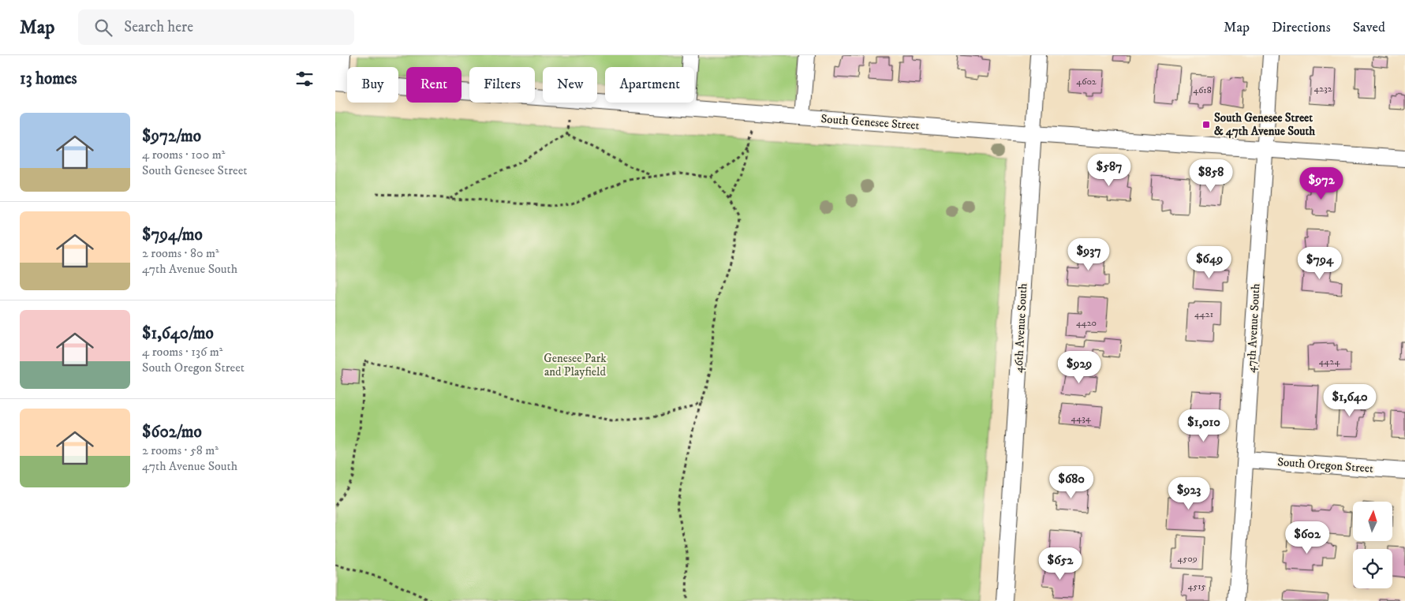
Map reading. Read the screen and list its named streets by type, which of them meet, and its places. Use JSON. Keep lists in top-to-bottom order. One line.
{"streets":{"street":["South Genesee Street","46th Avenue South","47th Avenue South","South Oregon Street"]},"crossings":[["South Genesee Street","46th Avenue South"],["South Genesee Street","47th Avenue South"],["47th Avenue South","South Oregon Street"]],"parks":["Genesee Park and Playfield"],"places":{"transit":["South Genesee Street & 47th Avenue South"]},"house_numbers":["4602","4232","4618","4421","4420","4424","4434","4509","4515"],"north":"top","page":{"header":"Map","search":"Search here","nav":["Map","Directions","Saved"],"heading":"13 homes","chip":["Buy","Rent","Filters","New","Apartment"],"list":[{"name":"$972/mo","note":"4 rooms · 100 m² · South Genesee Street"},{"name":"$794/mo","note":"2 rooms · 80 m² · 47th Avenue South"},{"name":"$1,640/mo","note":"4 rooms · 136 m² · South Oregon Street"},{"name":"$602/mo","note":"2 rooms · 58 m² · 47th Avenue South"}],"price":["$587","$858","$972","$937","$649","$794","$929","$1,640","$1,010","$680","$923","$602","$652"]}}
